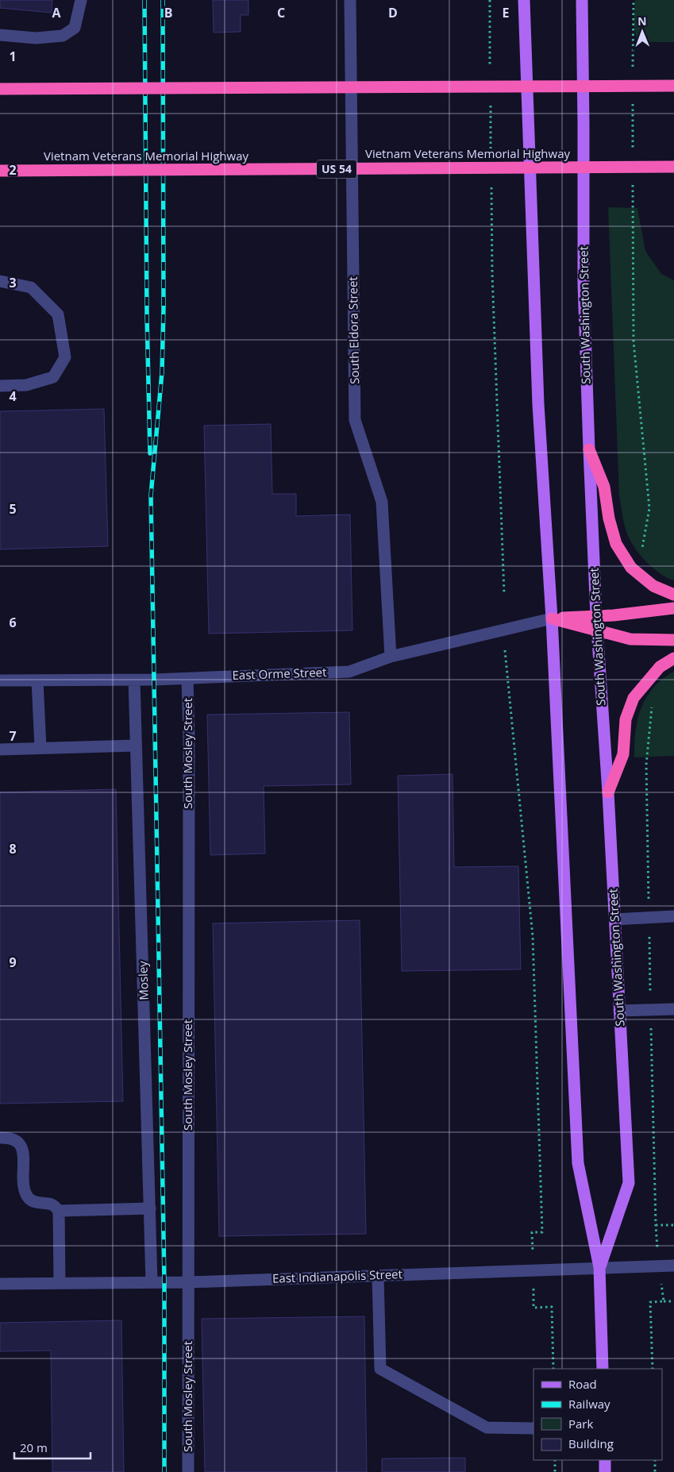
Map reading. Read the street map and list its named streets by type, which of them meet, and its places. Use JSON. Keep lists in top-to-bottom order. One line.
{"streets":{"highway":["Vietnam Veterans Memorial Highway","US 54"],"main road":["South Washington Street"],"street":["South Eldora Street","East Orme Street","South Mosley Street","Mosley","East Indianapolis Street"]},"crossings":[["South Washington Street","East Orme Street"],["South Washington Street","East Indianapolis Street"],["South Eldora Street","East Orme Street"],["East Orme Street","South Mosley Street"],["East Orme Street","Mosley"],["South Mosley Street","East Indianapolis Street"],["Mosley","East Indianapolis Street"]],"legend":["Road","Railway","Park","Building"],"scale_bar":"20 m","north":"top","grid":{"columns":["A","B","C","D","E"],"rows":["1","2","3","4","5","6","7","8","9"]}}
